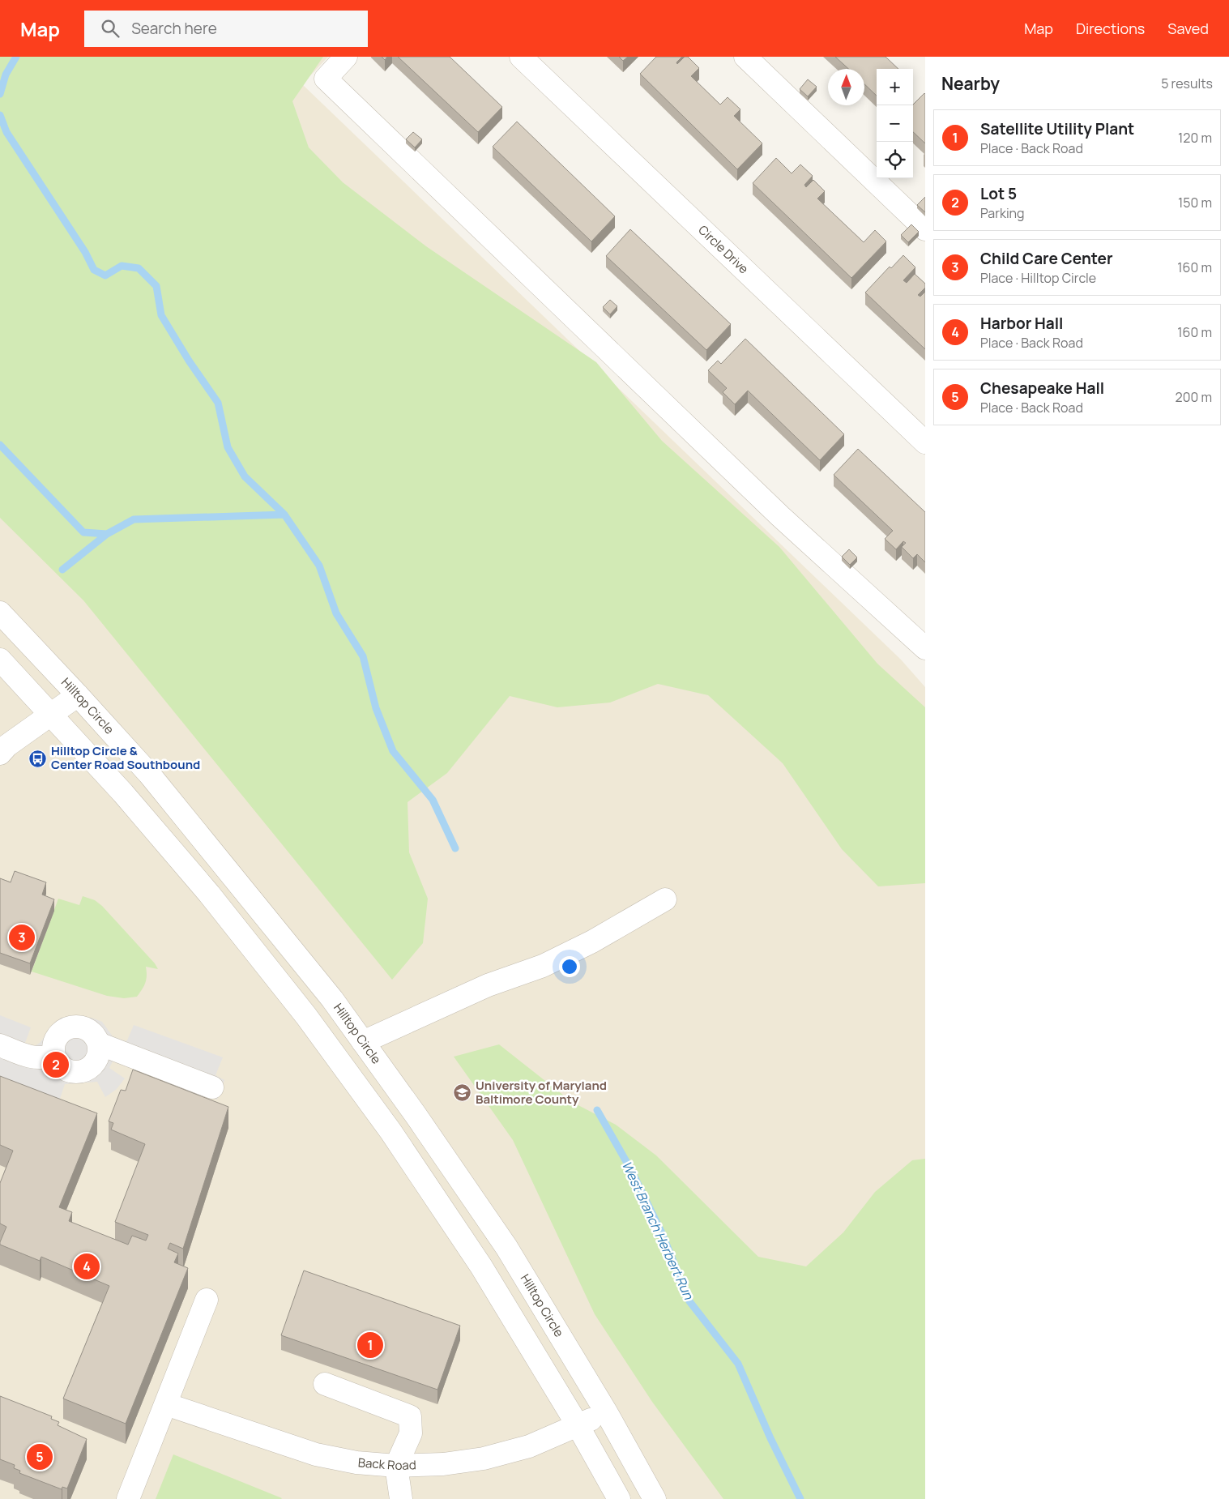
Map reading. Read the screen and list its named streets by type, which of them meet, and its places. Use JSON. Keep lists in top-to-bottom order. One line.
{"streets":{"street":["Circle Drive","Hilltop Circle","Back Road"]},"crossings":[["Hilltop Circle","Back Road"]],"water":["West Branch Herbert Run"],"places":{"bus stop":["Hilltop Circle & Center Road Southbound"],"school or university":["University of Maryland Baltimore County"]},"north":"top","page":{"header":"Map","search":"Search here","nav":["Map","Directions","Saved"],"heading":["Nearby","5 results"],"map_buttons":["+","−"],"list":[{"mark":"1","name":"Satellite Utility Plant","note":"Place · Back Road","value":"120 m"},{"mark":"2","name":"Lot 5","note":"Parking","value":"150 m"},{"mark":"3","name":"Child Care Center","note":"Place · Hilltop Circle","value":"160 m"},{"mark":"4","name":"Harbor Hall","note":"Place · Back Road","value":"160 m"},{"mark":"5","name":"Chesapeake Hall","note":"Place · Back Road","value":"200 m"}],"pins":["3","2","4","1","5"]}}
